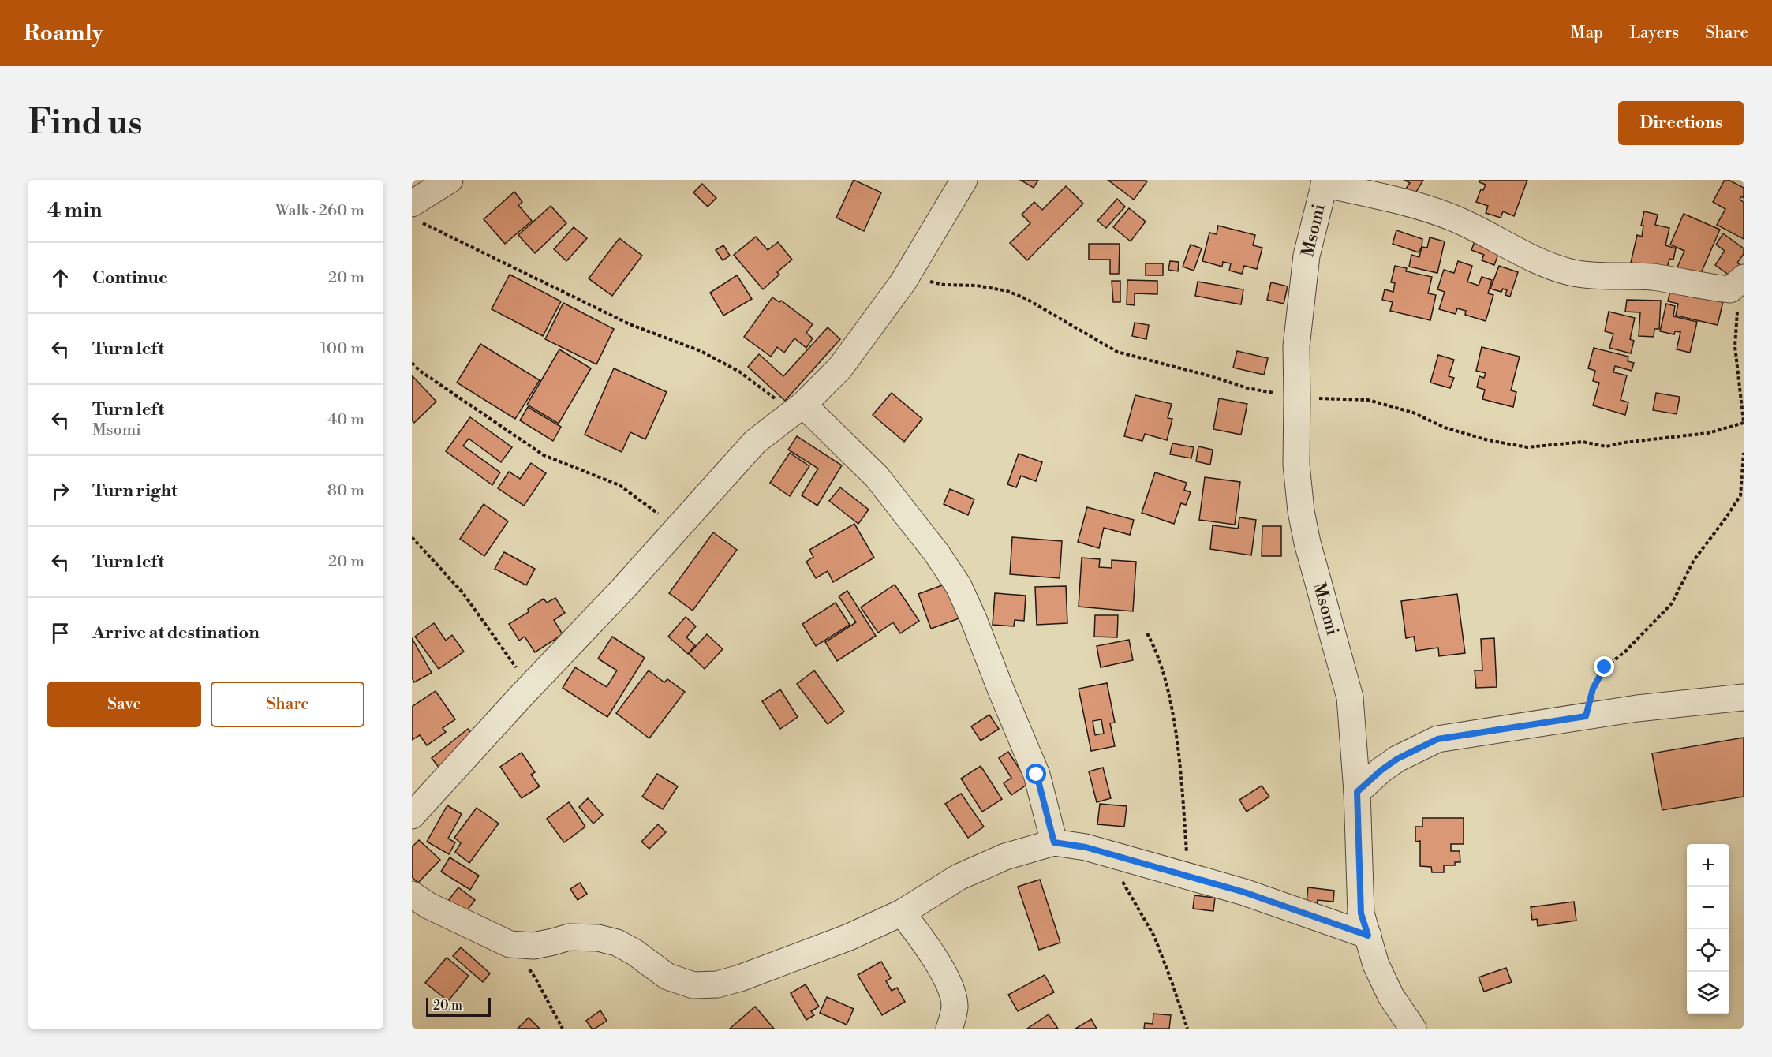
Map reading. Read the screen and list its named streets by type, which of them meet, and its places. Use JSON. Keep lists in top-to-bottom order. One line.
{"streets":{"street":["Msomi"]},"scale_bar":"20 m","page":{"header":"Roamly","nav":["Map","Layers","Share"],"buttons":["Directions",["Save","Share"]],"title":"Find us","heading":["4 min","Walk · 260 m"],"list":[["Continue","20 m"],["Turn left","100 m"],["Turn left","Msomi","40 m"],["Turn right","80 m"],["Turn left","20 m"],"Arrive at destination"],"map_buttons":["+","−"],"scale":"20 m"}}
